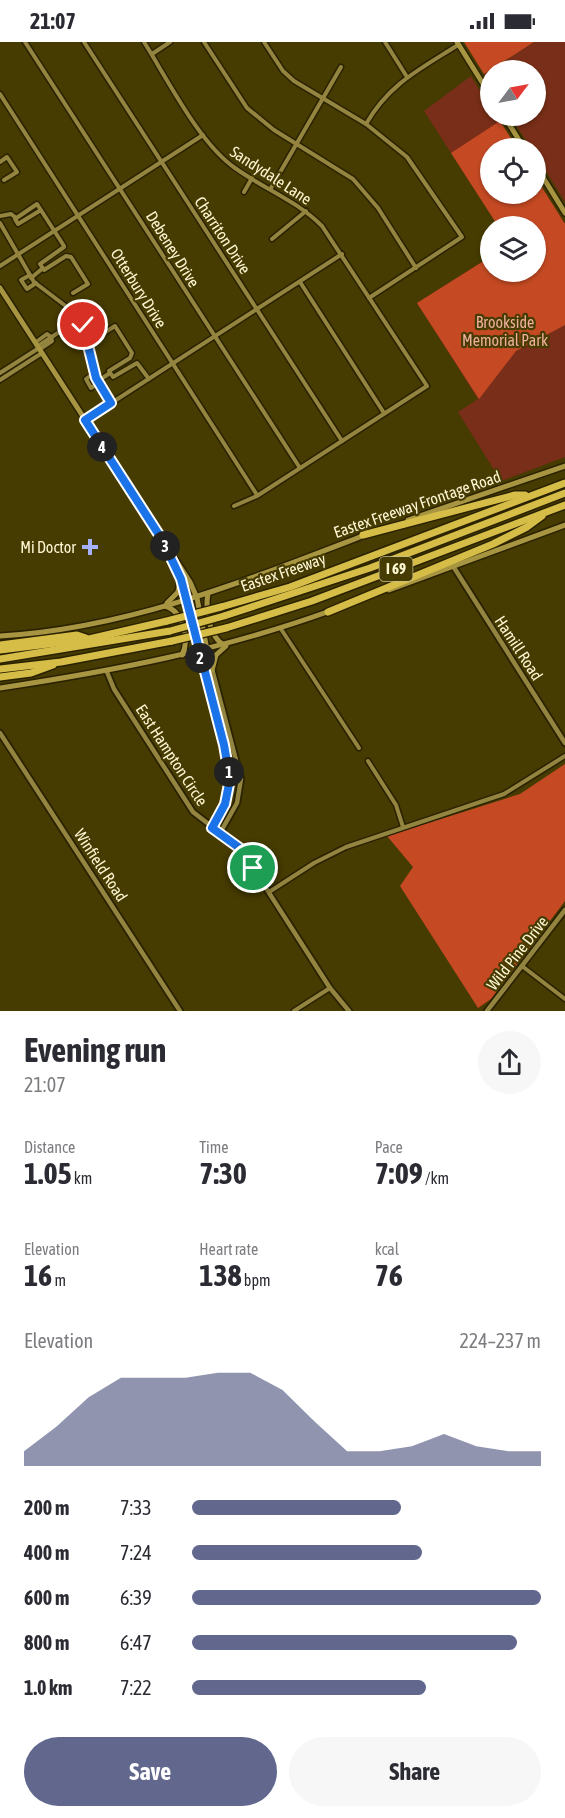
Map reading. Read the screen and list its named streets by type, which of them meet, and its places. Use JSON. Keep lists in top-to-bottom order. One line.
{"streets":{"highway":["I 69","Eastex Freeway"],"main road":["Eastex Freeway Frontage Road"],"street":["Sandydale Lane","Charriton Drive","Debeney Drive","Otterbury Drive","Hamill Road","East Hampton Circle","Winfield Road","Wild Pine Drive"]},"parks":["Brookside Memorial Park"],"places":{"health":["Mi Doctor"]},"north":"top right","page":{"status":"21:07","pins":["4","3","2","1"],"heading":["Evening run","21:07"],"stats":[["Distance","1.05 km"],["Time","7:30"],["Pace","7:09 /km"],["Elevation","16 m"],["Heart rate","138 bpm"],["kcal","76"]],"chart":["Elevation","224–237 m"],"list":[{"name":"200 m","note":"7:33"},{"name":"400 m","note":"7:24"},{"name":"600 m","note":"6:39"},{"name":"800 m","note":"6:47"},{"name":"1.0 km","note":"7:22"}],"buttons":["Save","Share"]}}
